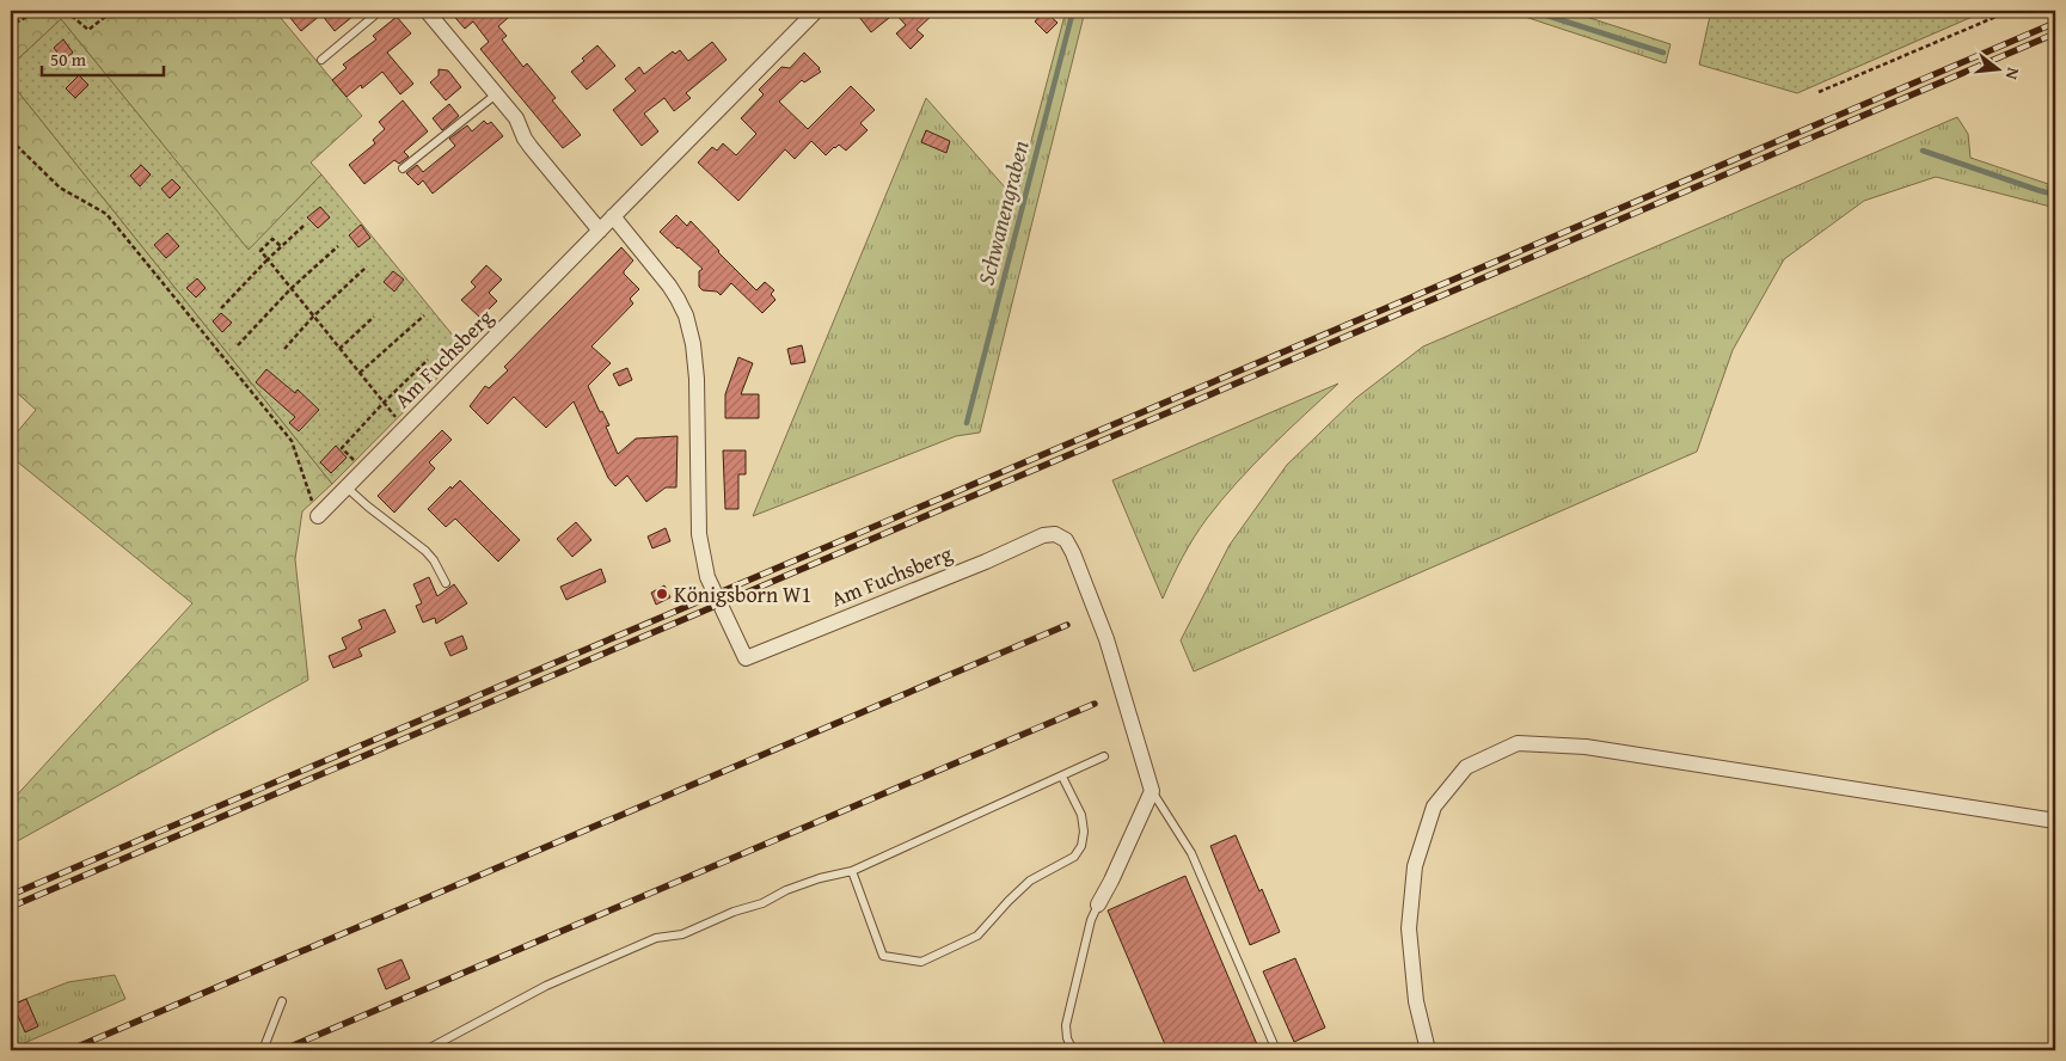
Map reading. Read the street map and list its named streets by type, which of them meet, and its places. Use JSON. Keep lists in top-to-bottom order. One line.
{"streets":{"street":["Am Fuchsberg"]},"water":["Schwanengraben"],"places":["Königsborn W1"],"scale_bar":"50 m","north":"right"}
